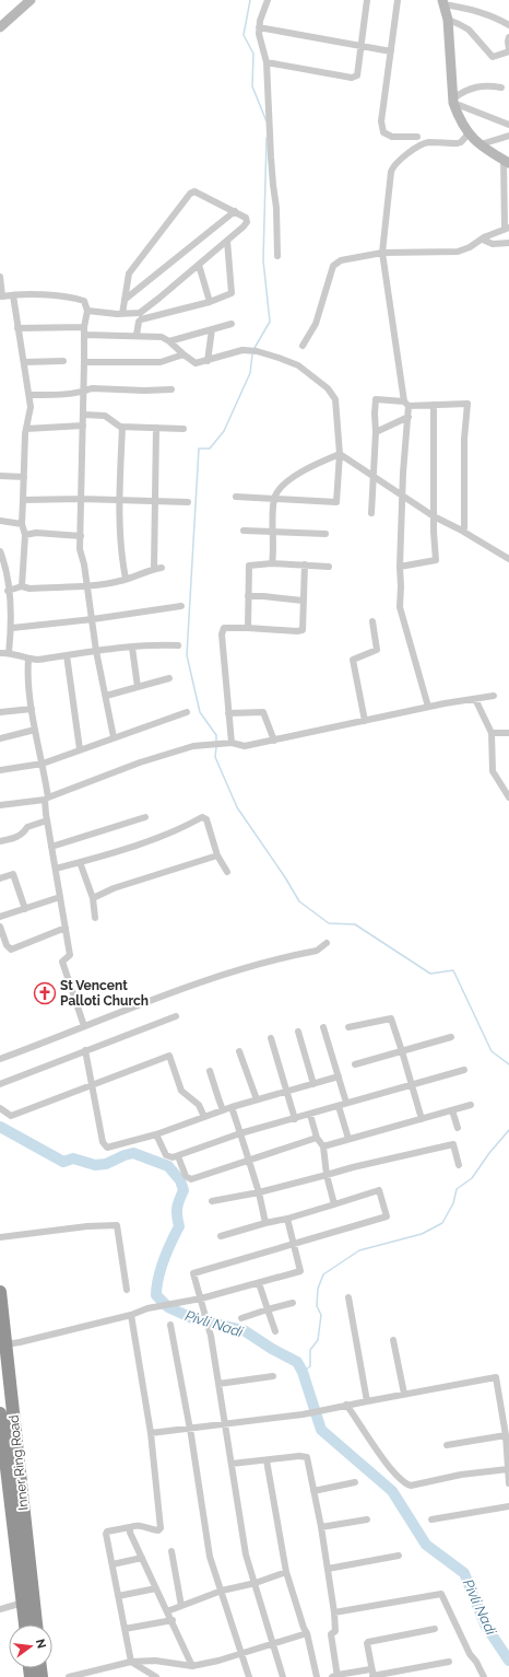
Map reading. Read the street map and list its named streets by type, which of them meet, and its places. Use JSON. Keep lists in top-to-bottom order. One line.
{"streets":{"highway":["Inner Ring Road"]},"water":["Pivli Nadi"],"places":{"church":["St Vencent Palloti Church"]},"north":"right"}
